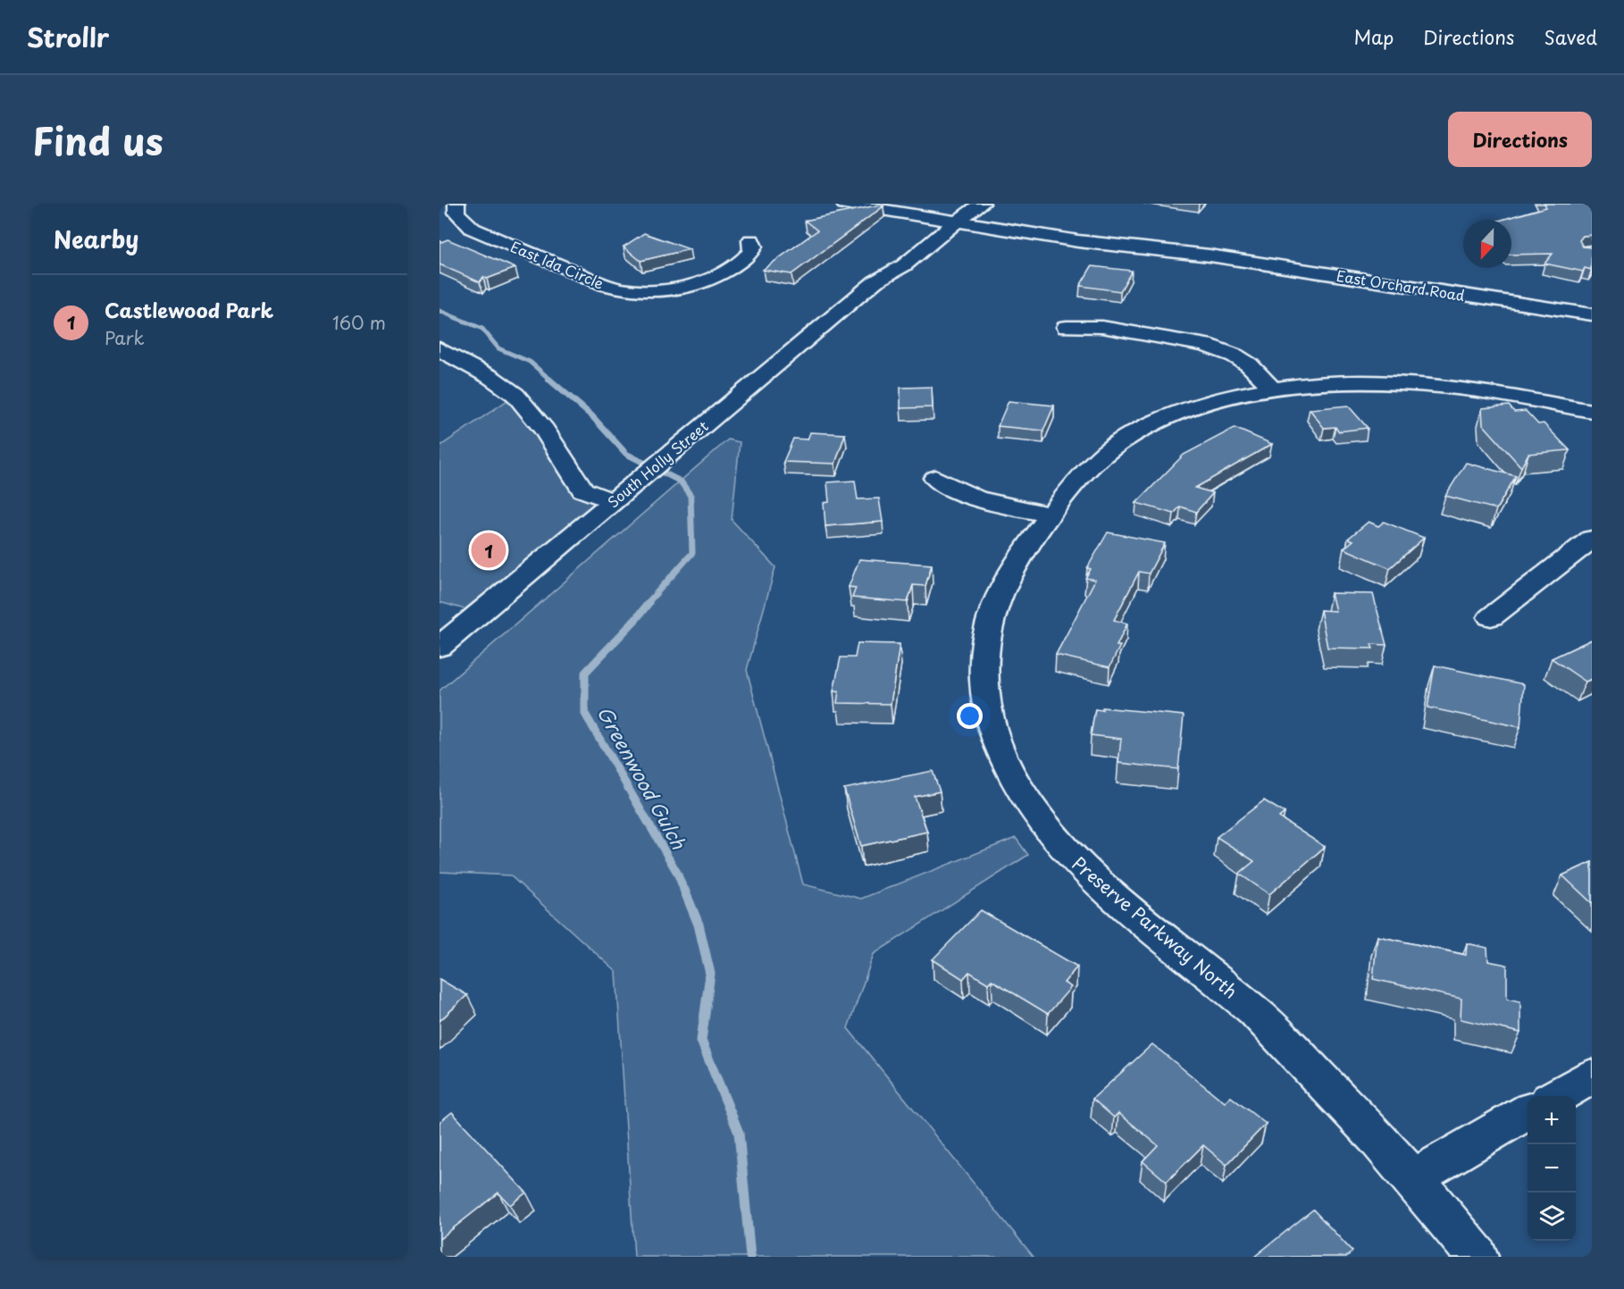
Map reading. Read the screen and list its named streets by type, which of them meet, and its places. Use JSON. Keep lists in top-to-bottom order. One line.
{"streets":{"street":["East Ida Circle","East Orchard Road","South Holly Street","Preserve Parkway North"]},"crossings":[["East Orchard Road","South Holly Street"]],"water":["Greenwood Gulch"],"north":"bottom","page":{"header":"Strollr","nav":["Map","Directions","Saved"],"title":"Find us","buttons":"Directions","heading":"Nearby","list":[{"mark":"1","name":"Castlewood Park","note":"Park","value":"160 m"}],"pins":"1","map_buttons":["+","−"]}}
